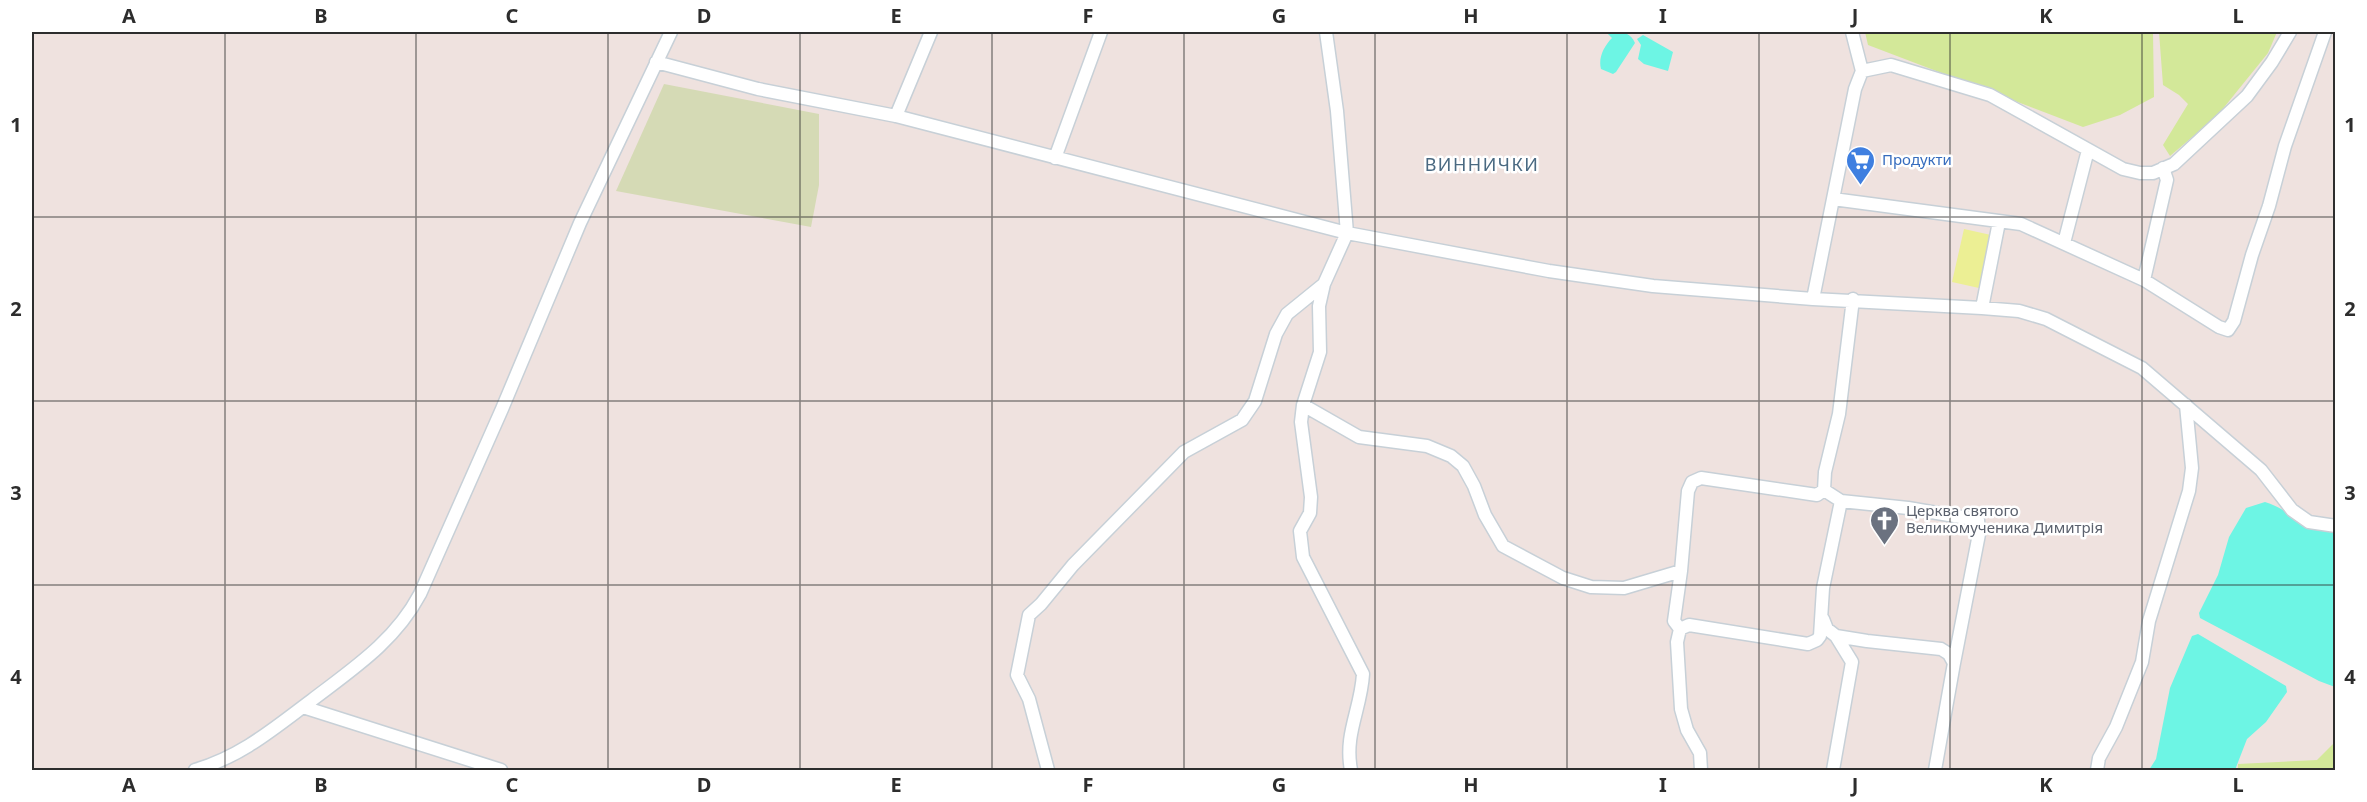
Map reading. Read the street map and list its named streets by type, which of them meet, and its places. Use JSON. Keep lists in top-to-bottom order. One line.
{"districts":["ВИННИЧКИ"],"places":{"supermarket":["Продукти"],"church":["Церква святого Великомученика Димитрія"]},"grid":{"columns":["A","B","C","D","E","F","G","H","I","J","K","L"],"rows":["1","2","3","4"]}}
